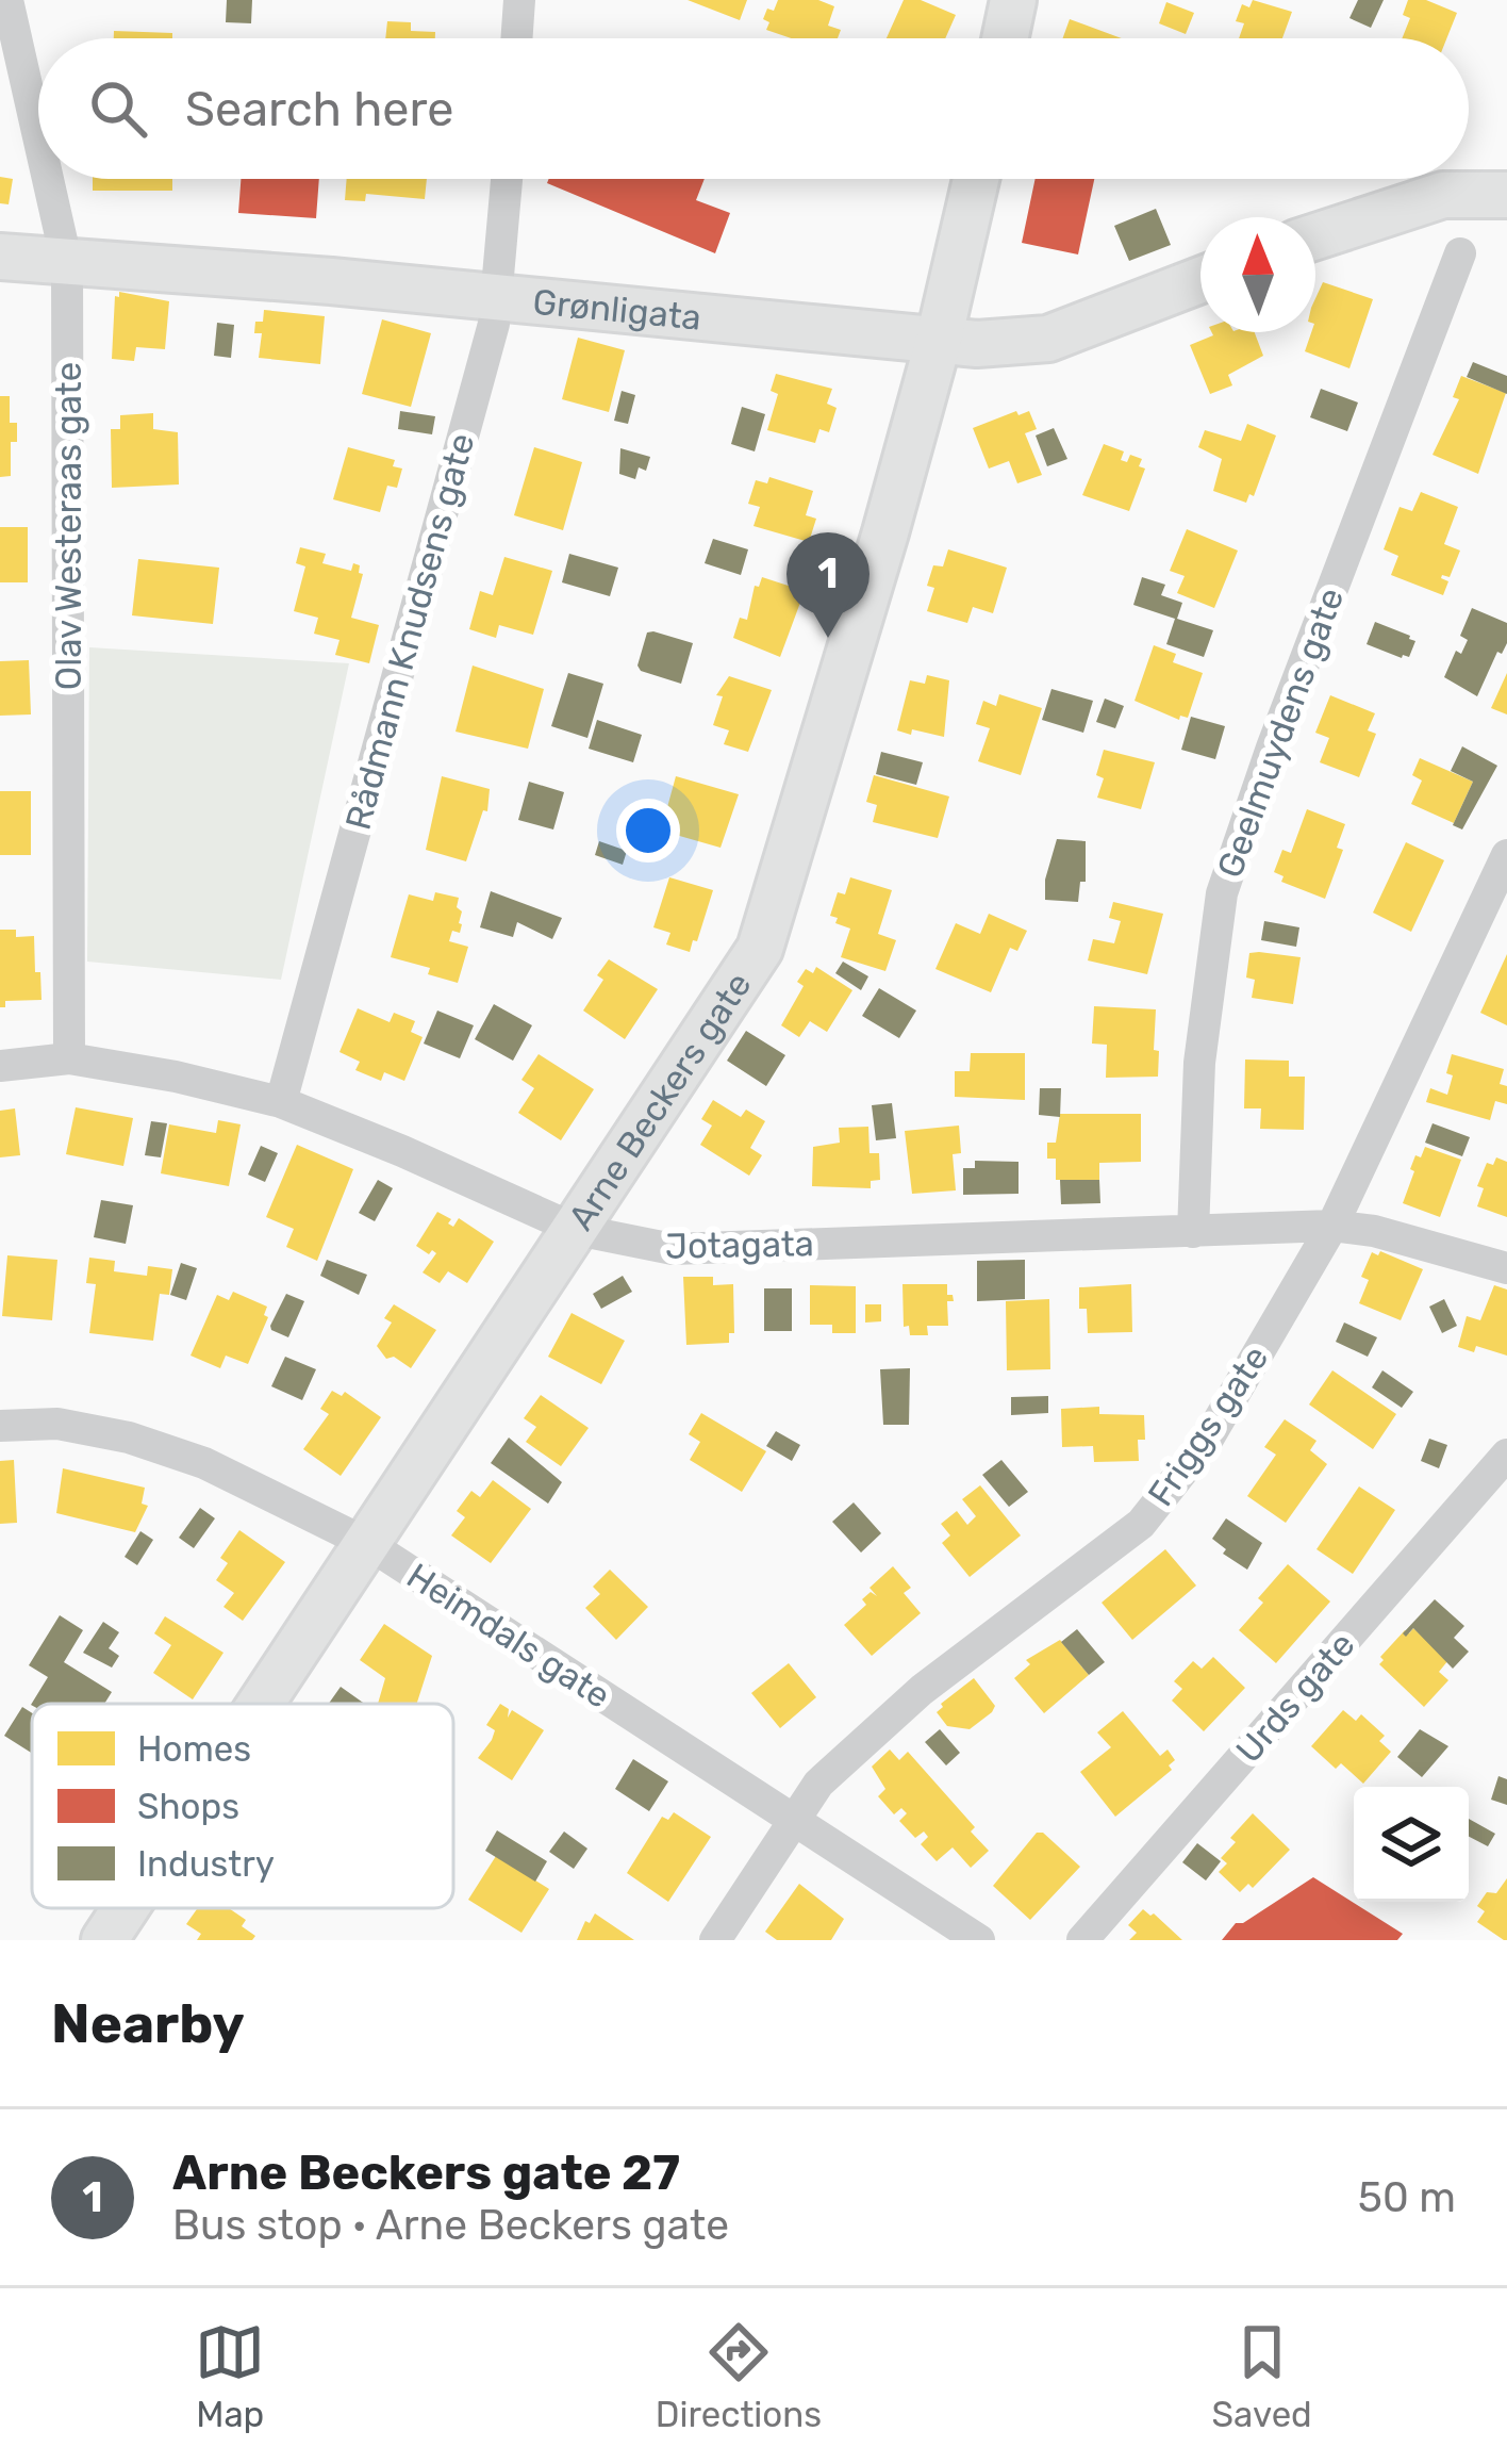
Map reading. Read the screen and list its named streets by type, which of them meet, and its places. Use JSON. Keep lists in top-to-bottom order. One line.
{"streets":{"main road":["Grønligata","Arne Beckers gate"],"street":["Olav Westeraas gate","Rådmann Knudsens gate","Geelmuydens gate","Jotagata","Friggs gate","Heimdals gate","Urds gate"]},"crossings":[["Grønligata","Olav Westeraas gate"],["Grønligata","Rådmann Knudsens gate"],["Grønligata","Arne Beckers gate"],["Olav Westeraas gate","Jotagata"],["Rådmann Knudsens gate","Jotagata"],["Geelmuydens gate","Jotagata"],["Arne Beckers gate","Jotagata"],["Arne Beckers gate","Heimdals gate"],["Jotagata","Friggs gate"],["Friggs gate","Heimdals gate"]],"legend":["Homes","Shops","Industry"],"north":"top","page":{"search":"Search here","pins":"1","heading":"Nearby","list":[{"mark":"1","name":"Arne Beckers gate 27","note":"Bus stop · Arne Beckers gate","value":"50 m"}],"nav":["Map","Directions","Saved"]}}
